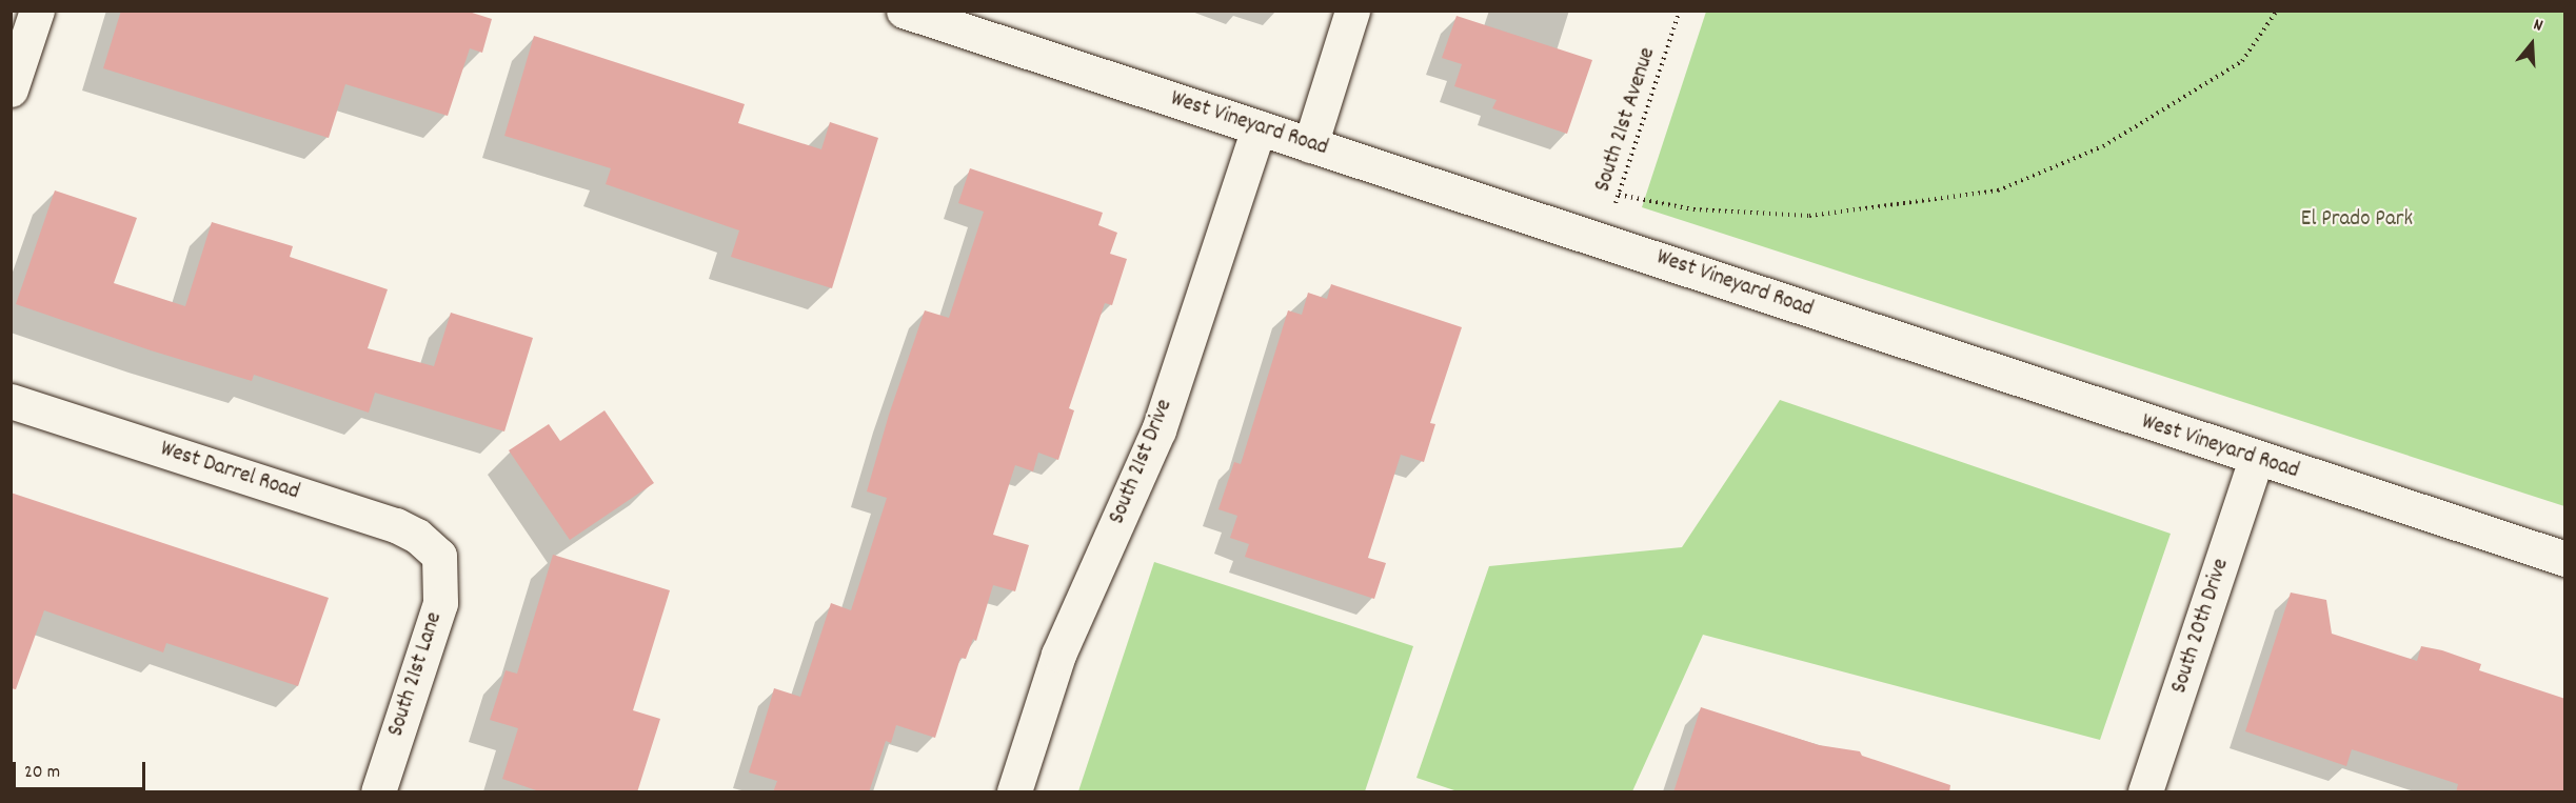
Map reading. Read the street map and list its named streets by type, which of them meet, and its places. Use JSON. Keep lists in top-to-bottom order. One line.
{"streets":{"street":["West Vineyard Road","South 21st Drive","West Darrel Road","South 20th Drive","South 21st Lane"],"path":["South 21st Avenue"]},"crossings":[["South 21st Avenue","West Vineyard Road"],["West Vineyard Road","South 21st Drive"],["West Vineyard Road","South 20th Drive"],["West Darrel Road","South 21st Lane"]],"parks":["El Prado Park"],"scale_bar":"20 m","north":"top"}
